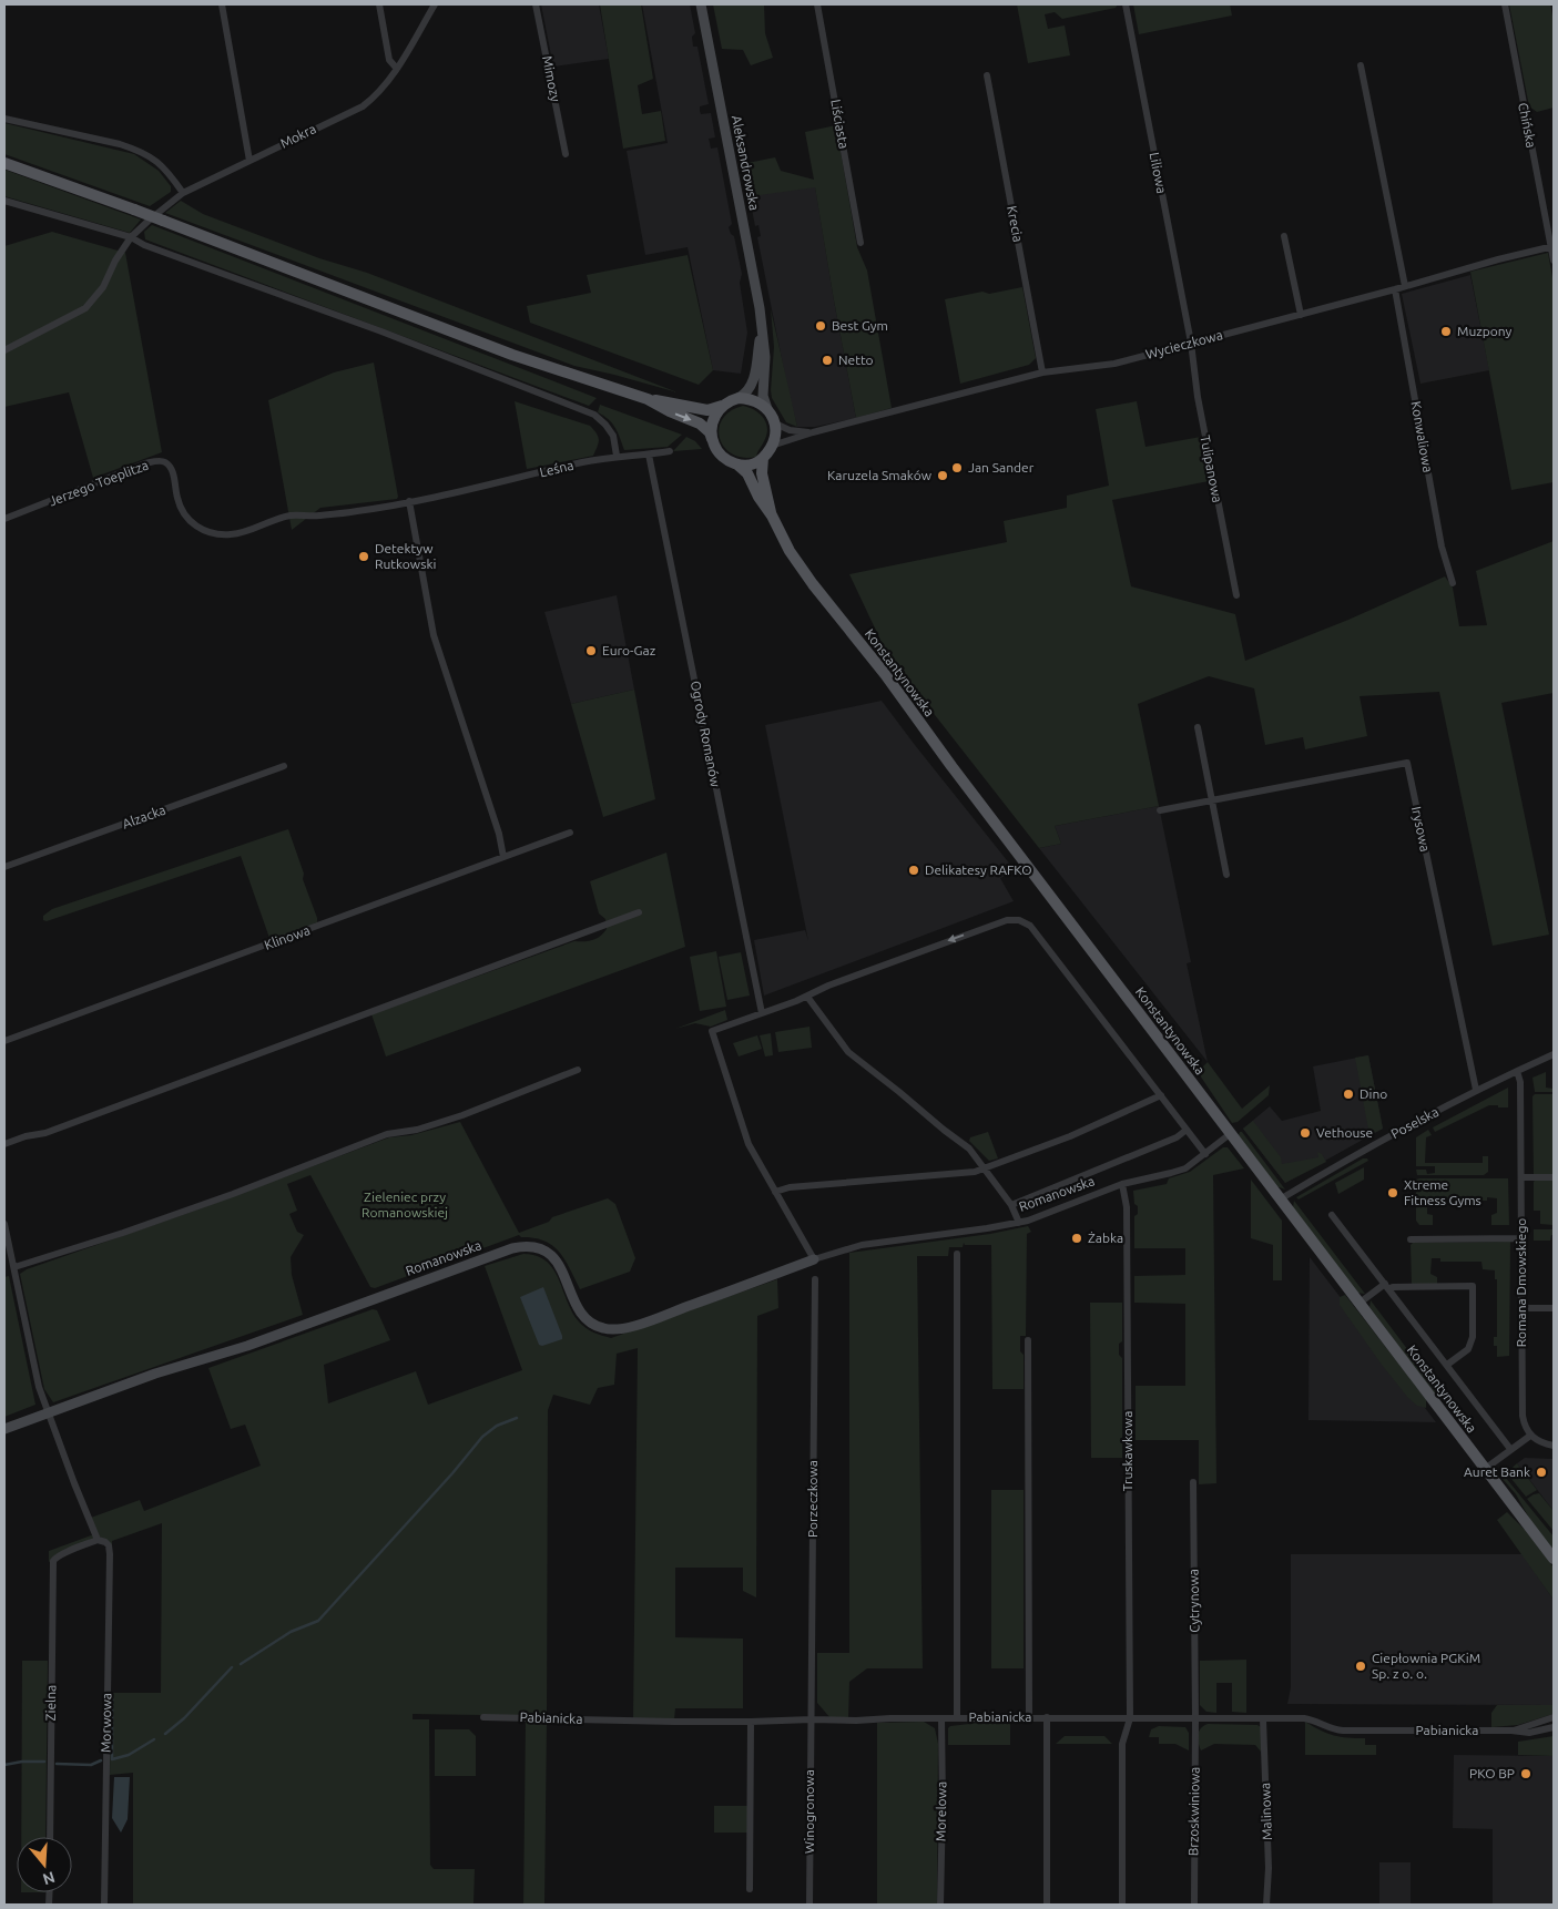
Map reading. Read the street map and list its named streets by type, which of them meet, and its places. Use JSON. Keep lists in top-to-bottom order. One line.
{"streets":{"main road":["Konstantynowska"],"street":["Mimozy","Liściasta","Chińska","Mokra","Aleksandrowska","Liliowa","Krecia","Wycieczkowa","Konwaliowa","Leśna","Tulipanowa","Jerzego Toeplitza","Ogrody Romanów","Alzacka","Irysowa","Klinowa","Poselska","Romanowska","Romana Dmowskiego","Truskawkowa","Porzeczkowa","Cytrynowa","Zielna","Pabianicka","Morwowa","Winogronowa","Morelowa","Brzoskwiniowa","Malinowa"]},"crossings":[["Chińska","Wycieczkowa"],["Aleksandrowska","Wycieczkowa"],["Aleksandrowska","Konstantynowska"],["Liliowa","Wycieczkowa"],["Liliowa","Tulipanowa"],["Krecia","Wycieczkowa"],["Wycieczkowa","Konwaliowa"],["Wycieczkowa","Tulipanowa"],["Wycieczkowa","Konstantynowska"],["Leśna","Jerzego Toeplitza"],["Leśna","Ogrody Romanów"],["Konstantynowska","Poselska"],["Konstantynowska","Romanowska"],["Irysowa","Poselska"],["Poselska","Romana Dmowskiego"],["Romanowska","Truskawkowa"],["Truskawkowa","Pabianicka"],["Porzeczkowa","Pabianicka"],["Porzeczkowa","Winogronowa"],["Cytrynowa","Pabianicka"],["Cytrynowa","Brzoskwiniowa"],["Zielna","Morwowa"],["Pabianicka","Winogronowa"],["Pabianicka","Morelowa"],["Pabianicka","Brzoskwiniowa"],["Pabianicka","Malinowa"]],"parks":["Zieleniec przy Romanowskiej"],"places":["Best Gym","Muzpony","Netto","Jan Sander","Karuzela Smaków","Detektyw Rutkowski","Euro-Gaz","Delikatesy RAFKO","Dino","Vethouse","Xtreme Fitness Gyms","Żabka","Auret Bank","Ciepłownia PGKiM Sp. z o. o.","PKO BP"],"north":"bottom"}
